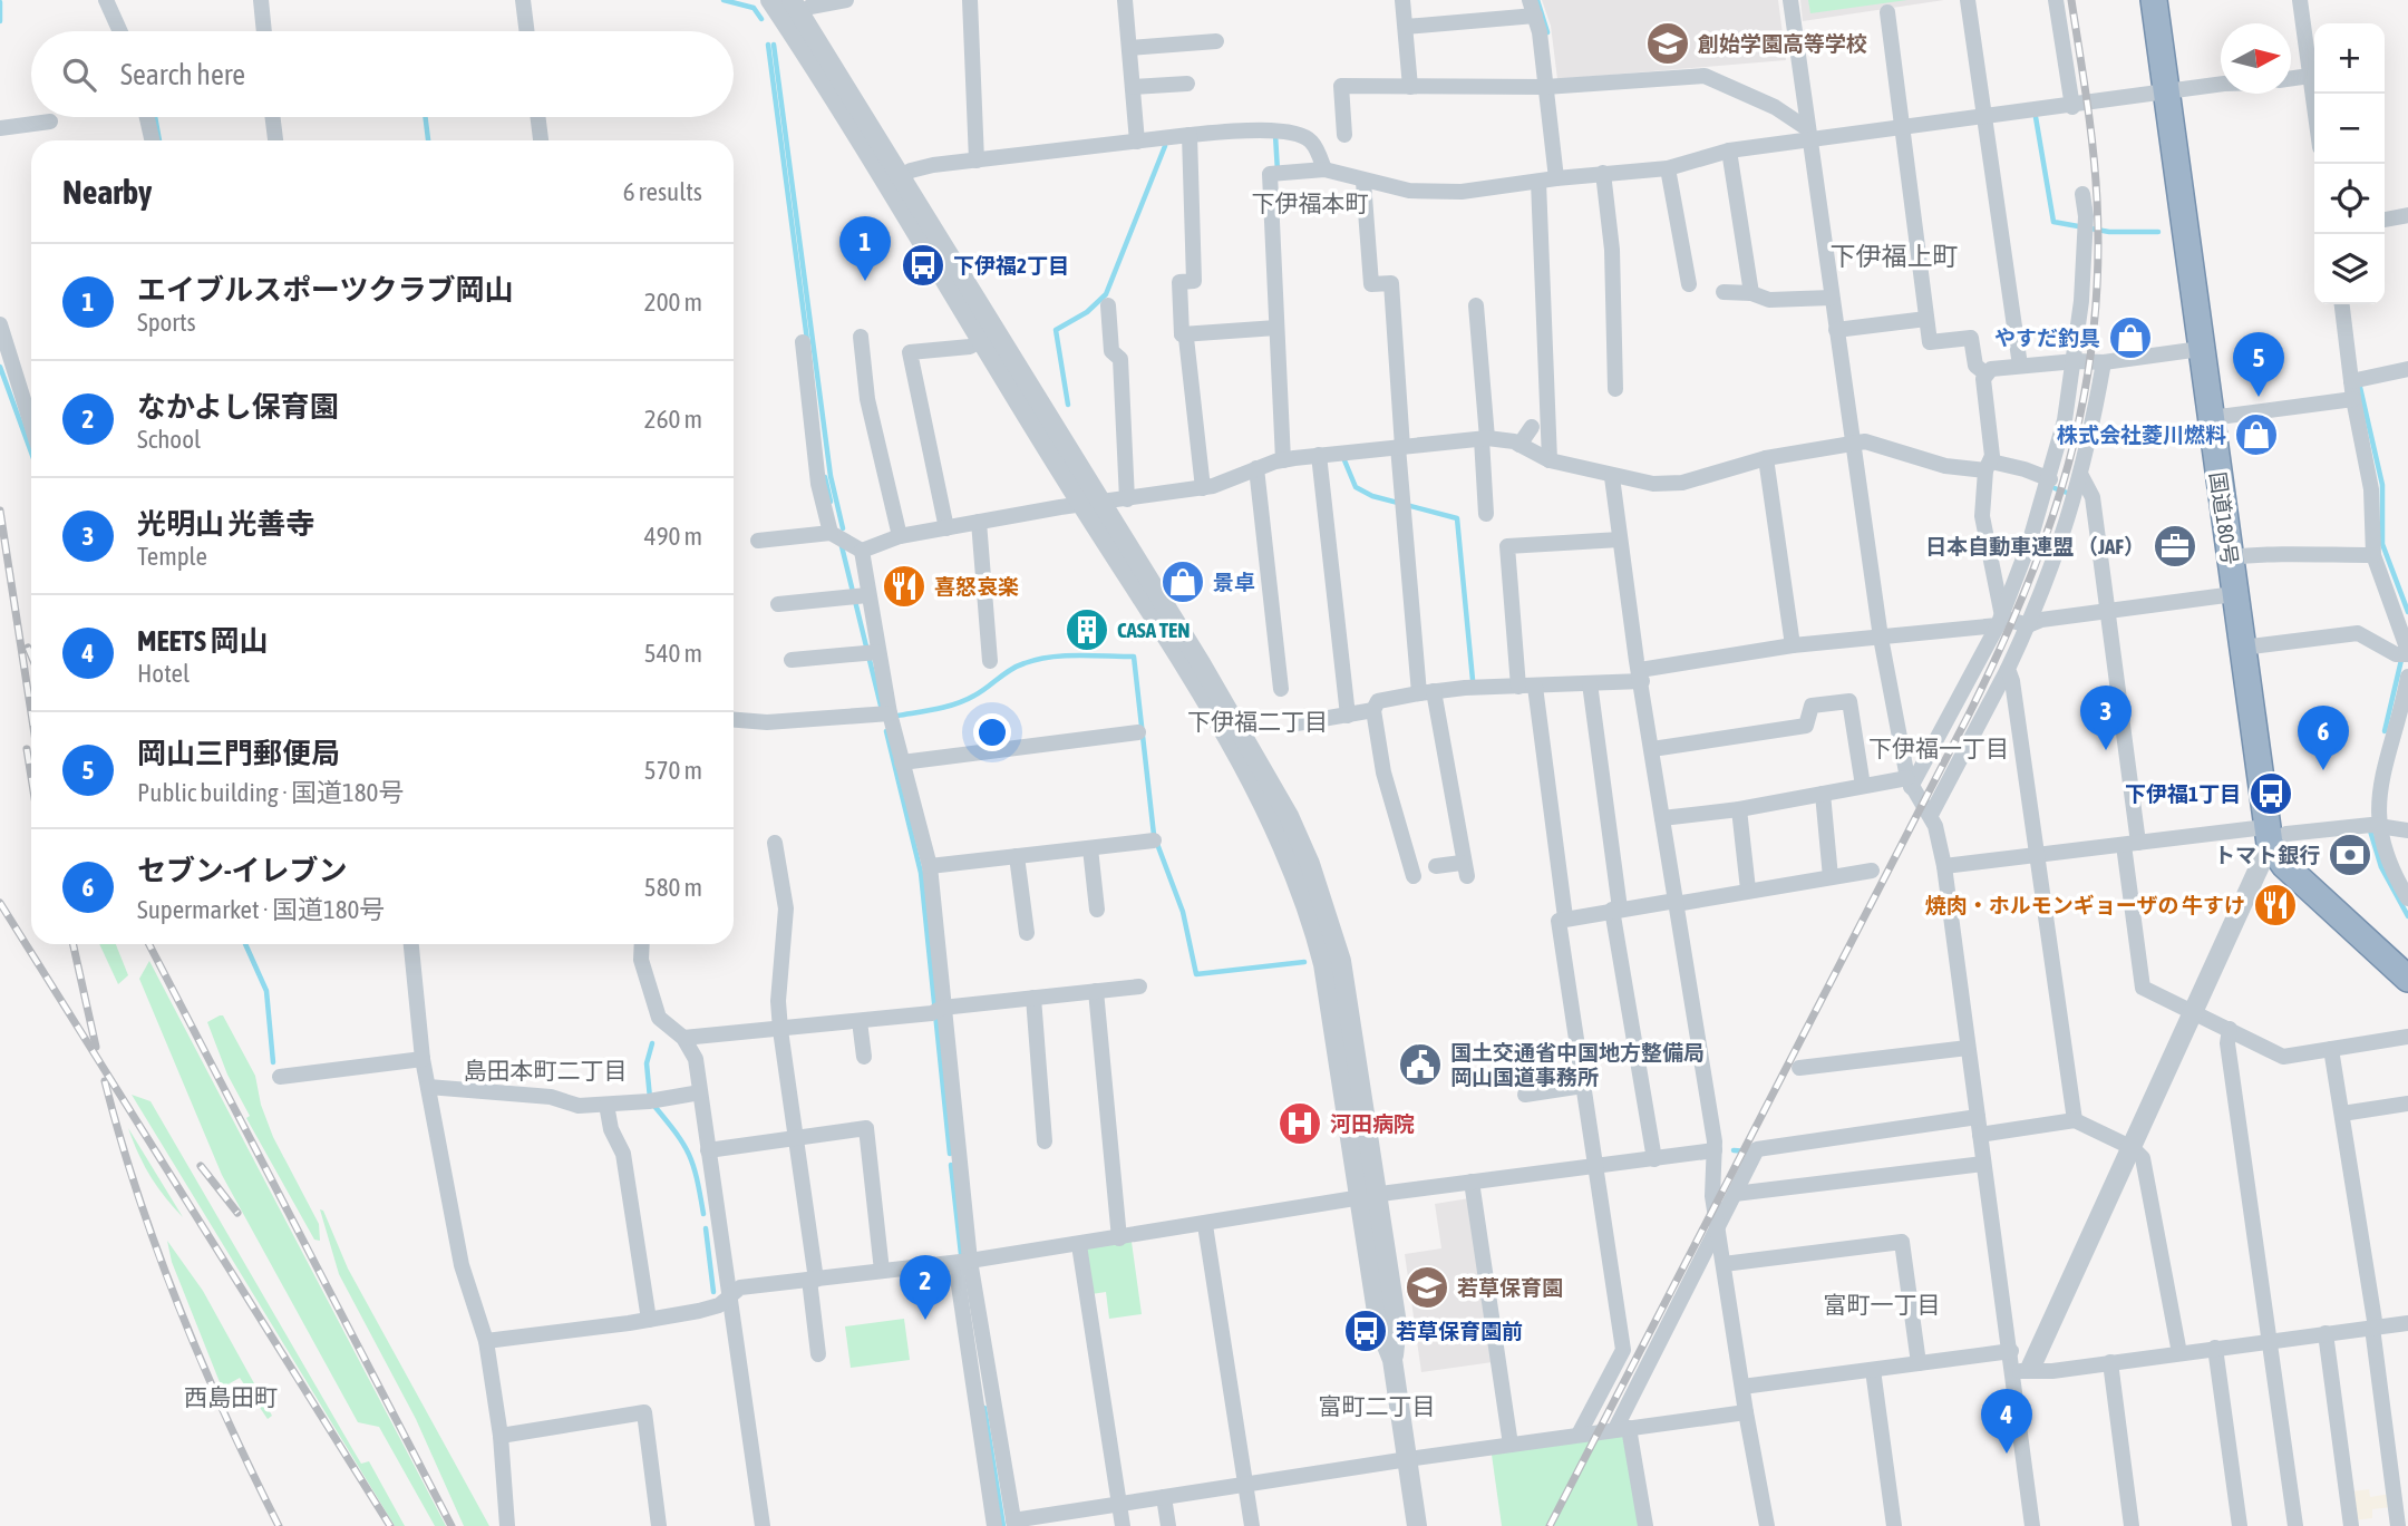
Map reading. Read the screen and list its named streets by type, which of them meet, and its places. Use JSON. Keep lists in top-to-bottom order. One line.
{"streets":{"highway":["国道180号"]},"districts":["下伊福本町","下伊福上町","下伊福二丁目","下伊福一丁目","島田本町二丁目","富町一丁目","西島田町","富町二丁目"],"places":{"school or university":["創始学園高等学校","若草保育園"],"bus stop":["下伊福2丁目","下伊福1丁目","若草保育園前"],"shop":["やすだ釣具","株式会社菱川燃料","景卓"],"office":["日本自動車連盟 （JAF）"],"restaurant":["喜怒哀楽","焼肉・ホルモンギョーザの 牛すけ"],"building":["CASA TEN"],"bank":["トマト銀行"],"public building":["国土交通省中国地方整備局 岡山国道事務所"],"hospital":["河田病院"]},"north":"right","page":{"map_buttons":["+","−"],"search":"Search here","heading":["Nearby","6 results"],"pins":["1","5","3","6","2","4"],"list":[{"mark":"1","name":"エイブルスポーツクラブ岡山","note":"Sports","value":"200 m"},{"mark":"2","name":"なかよし保育園","note":"School","value":"260 m"},{"mark":"3","name":"光明山 光善寺","note":"Temple","value":"490 m"},{"mark":"4","name":"MEETS 岡山","note":"Hotel","value":"540 m"},{"mark":"5","name":"岡山三門郵便局","note":"Public building · 国道180号","value":"570 m"},{"mark":"6","name":"セブン-イレブン","note":"Supermarket · 国道180号","value":"580 m"}]}}
